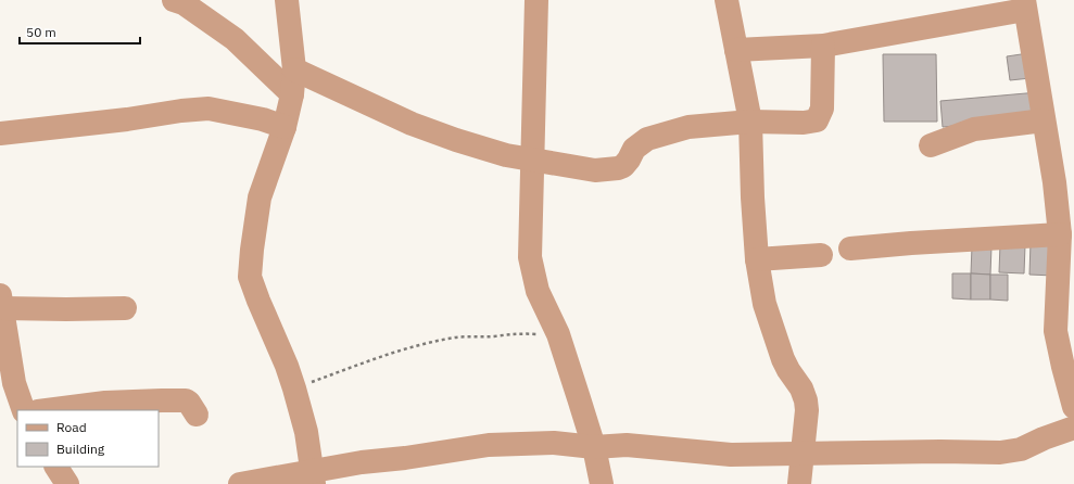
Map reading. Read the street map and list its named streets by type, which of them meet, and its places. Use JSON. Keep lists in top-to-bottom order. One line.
{"legend":["Road","Building"],"scale_bar":"50 m"}
